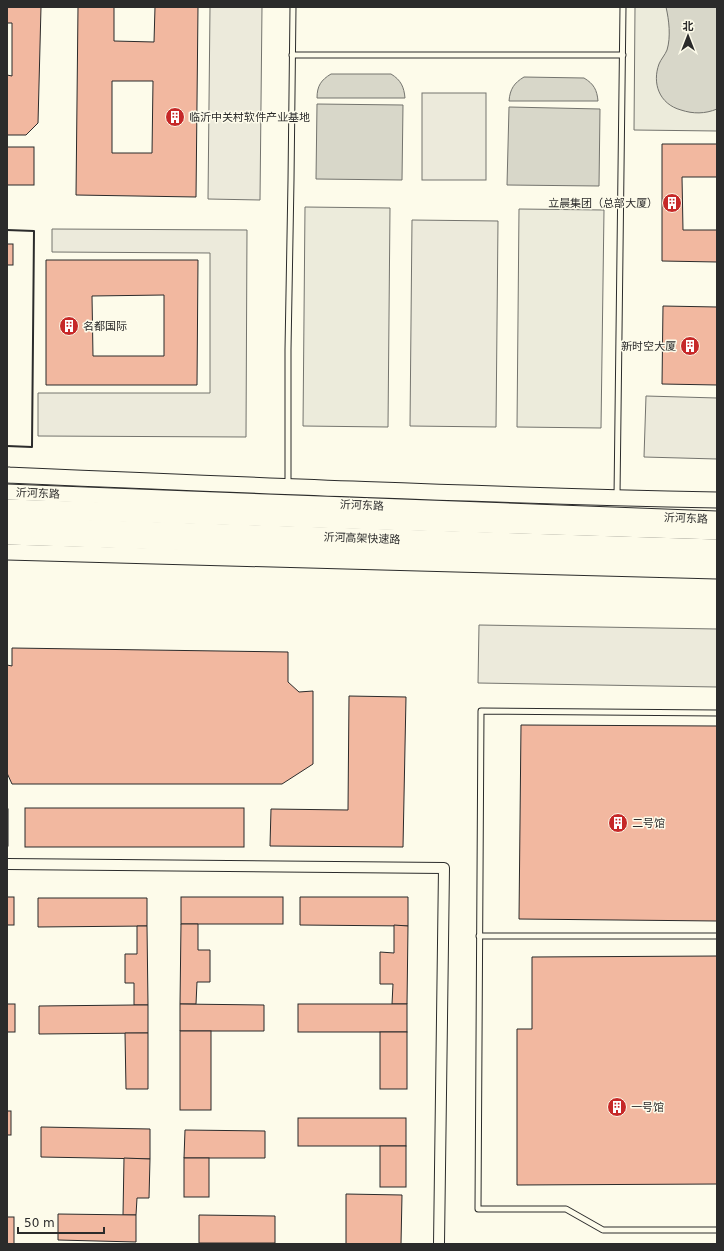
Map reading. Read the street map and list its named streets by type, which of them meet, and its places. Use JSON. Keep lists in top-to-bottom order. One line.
{"streets":{"highway":["沂河高架快速路"],"main road":["沂河东路"]},"places":{"building":["临沂中关村软件产业基地","立晨集团（总部大厦）","名都国际","新时空大厦","二号馆","一号馆"]},"scale_bar":"50 m","north":"top"}
